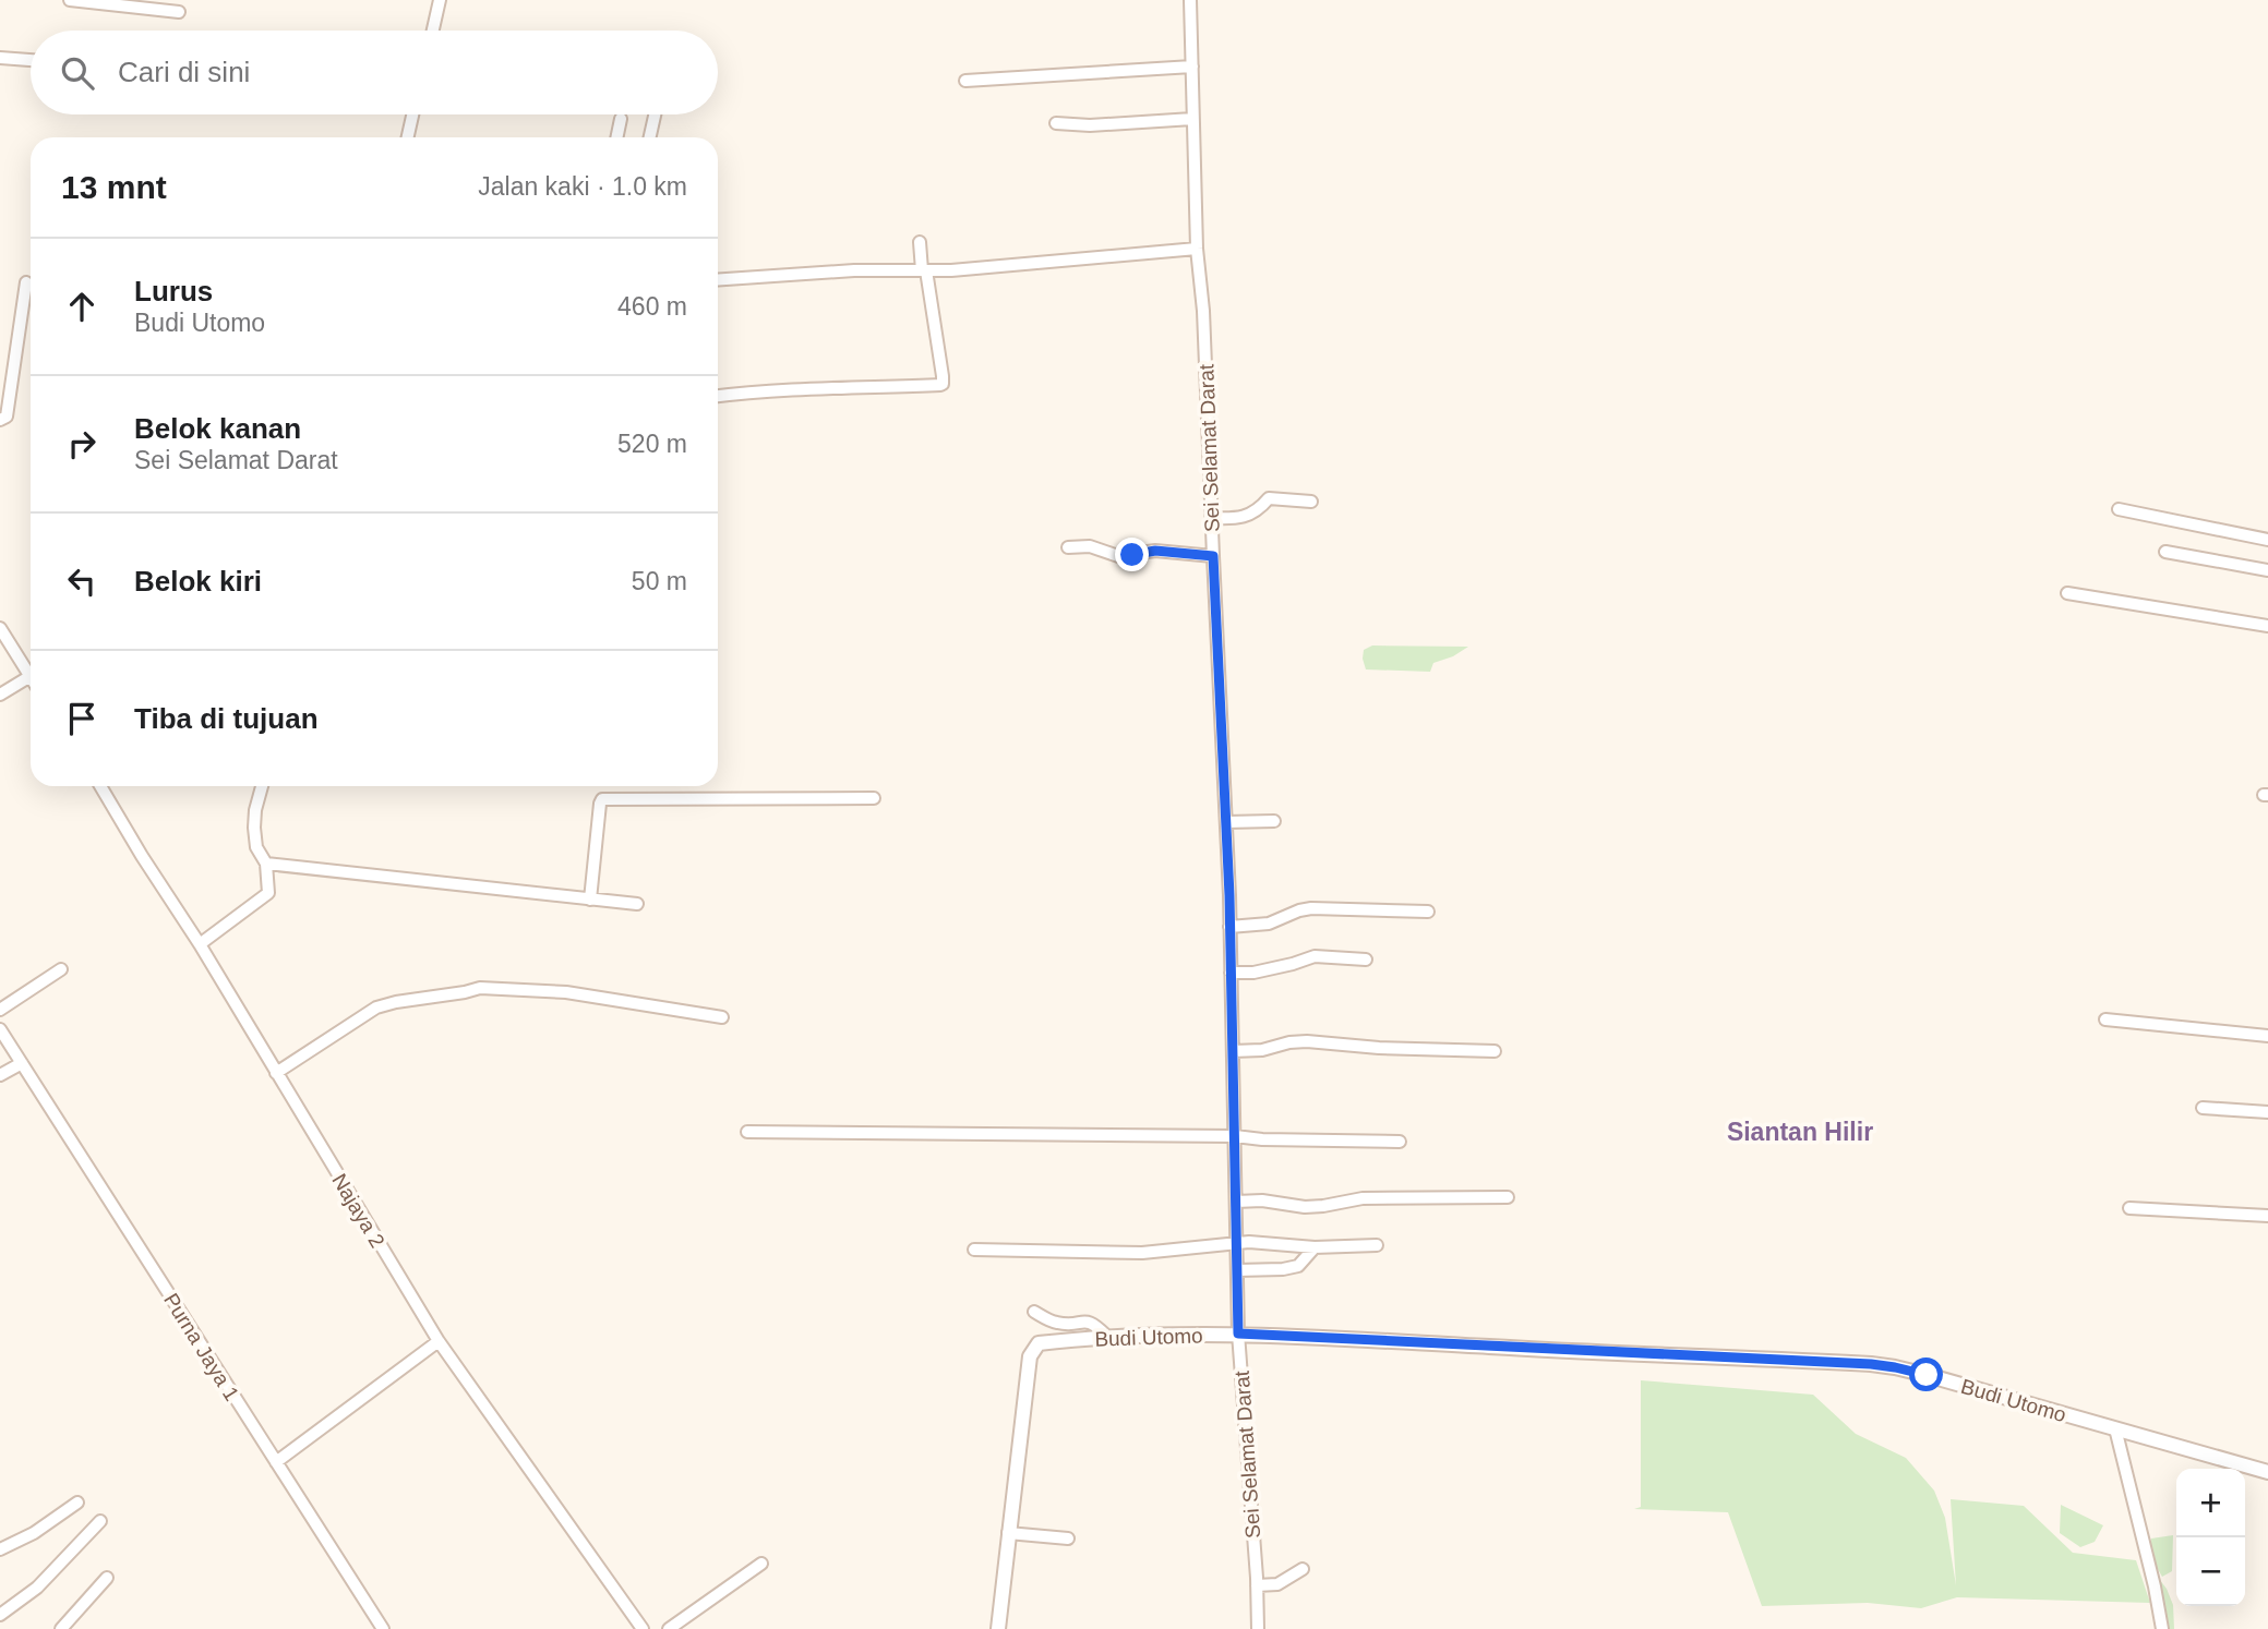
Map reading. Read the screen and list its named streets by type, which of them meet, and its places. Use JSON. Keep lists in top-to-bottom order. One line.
{"streets":{"street":["Sei Selamat Darat","Najaya 2","Budi Utomo","Purna Jaya 1"]},"crossings":[["Sei Selamat Darat","Budi Utomo"]],"districts":["Siantan Hilir"],"page":{"search":"Cari di sini","heading":["13 mnt","Jalan kaki · 1.0 km"],"list":[["Lurus","Budi Utomo","460 m"],["Belok kanan","Sei Selamat Darat","520 m"],["Belok kiri","50 m"],"Tiba di tujuan"],"map_buttons":["+","−"]}}
